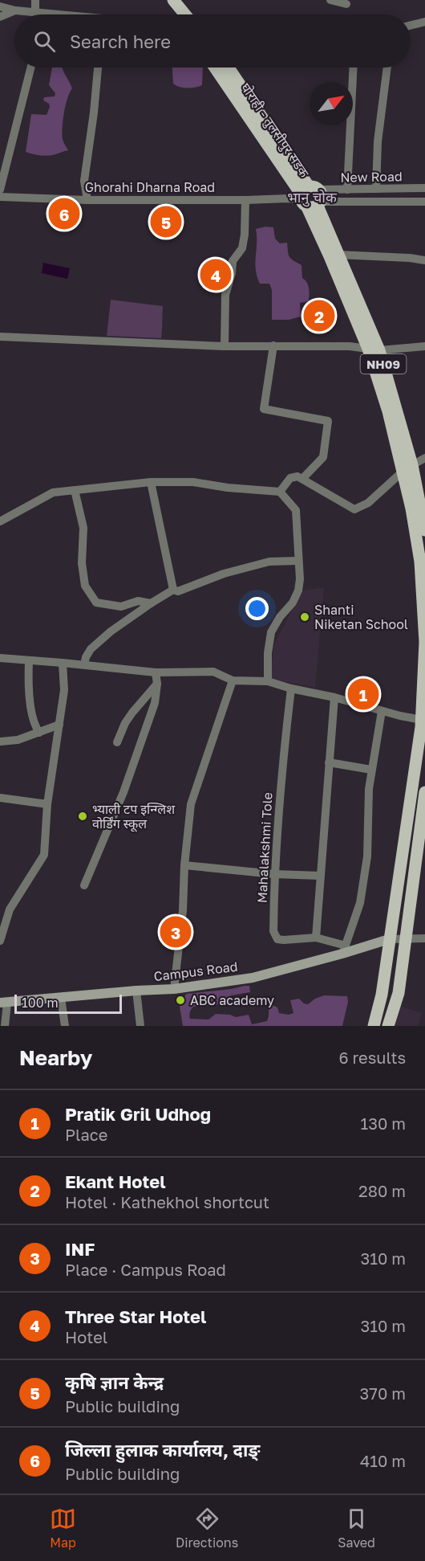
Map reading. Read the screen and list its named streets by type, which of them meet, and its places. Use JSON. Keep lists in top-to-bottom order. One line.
{"streets":{"main road":["घोराही - तुलसीपुर सडक","NH09"],"street":["New Road","Ghorahi Dharna Road","Mahalakshmi Tole","Campus Road"]},"crossings":[["घोराही - तुलसीपुर सडक","New Road"],["घोराही - तुलसीपुर सडक","Ghorahi Dharna Road"],["घोराही - तुलसीपुर सडक","NH09"],["New Road","Ghorahi Dharna Road"],["New Road","NH09"],["Ghorahi Dharna Road","NH09"],["NH09","Campus Road"],["Mahalakshmi Tole","Campus Road"]],"districts":["भानु चोक"],"places":["Shanti Niketan School","भ्याली टप इन्ग्लिश वोर्डिंग स्कूल","ABC academy"],"scale_bar":"100 m","north":"top right","page":{"search":"Search here","pins":["6","5","4","2","1","3"],"scale":"100 m","heading":["Nearby","6 results"],"list":[{"mark":"1","name":"Pratik Gril Udhog","note":"Place","value":"130 m"},{"mark":"2","name":"Ekant Hotel","note":"Hotel · Kathekhol shortcut","value":"280 m"},{"mark":"3","name":"INF","note":"Place · Campus Road","value":"310 m"},{"mark":"4","name":"Three Star Hotel","note":"Hotel","value":"310 m"},{"mark":"5","name":"कृषि ज्ञान केन्द्र","note":"Public building","value":"370 m"},{"mark":"6","name":"जिल्ला हुलाक कार्यालय, दाङ्","note":"Public building","value":"410 m"}],"nav":["Map","Directions","Saved"]}}
